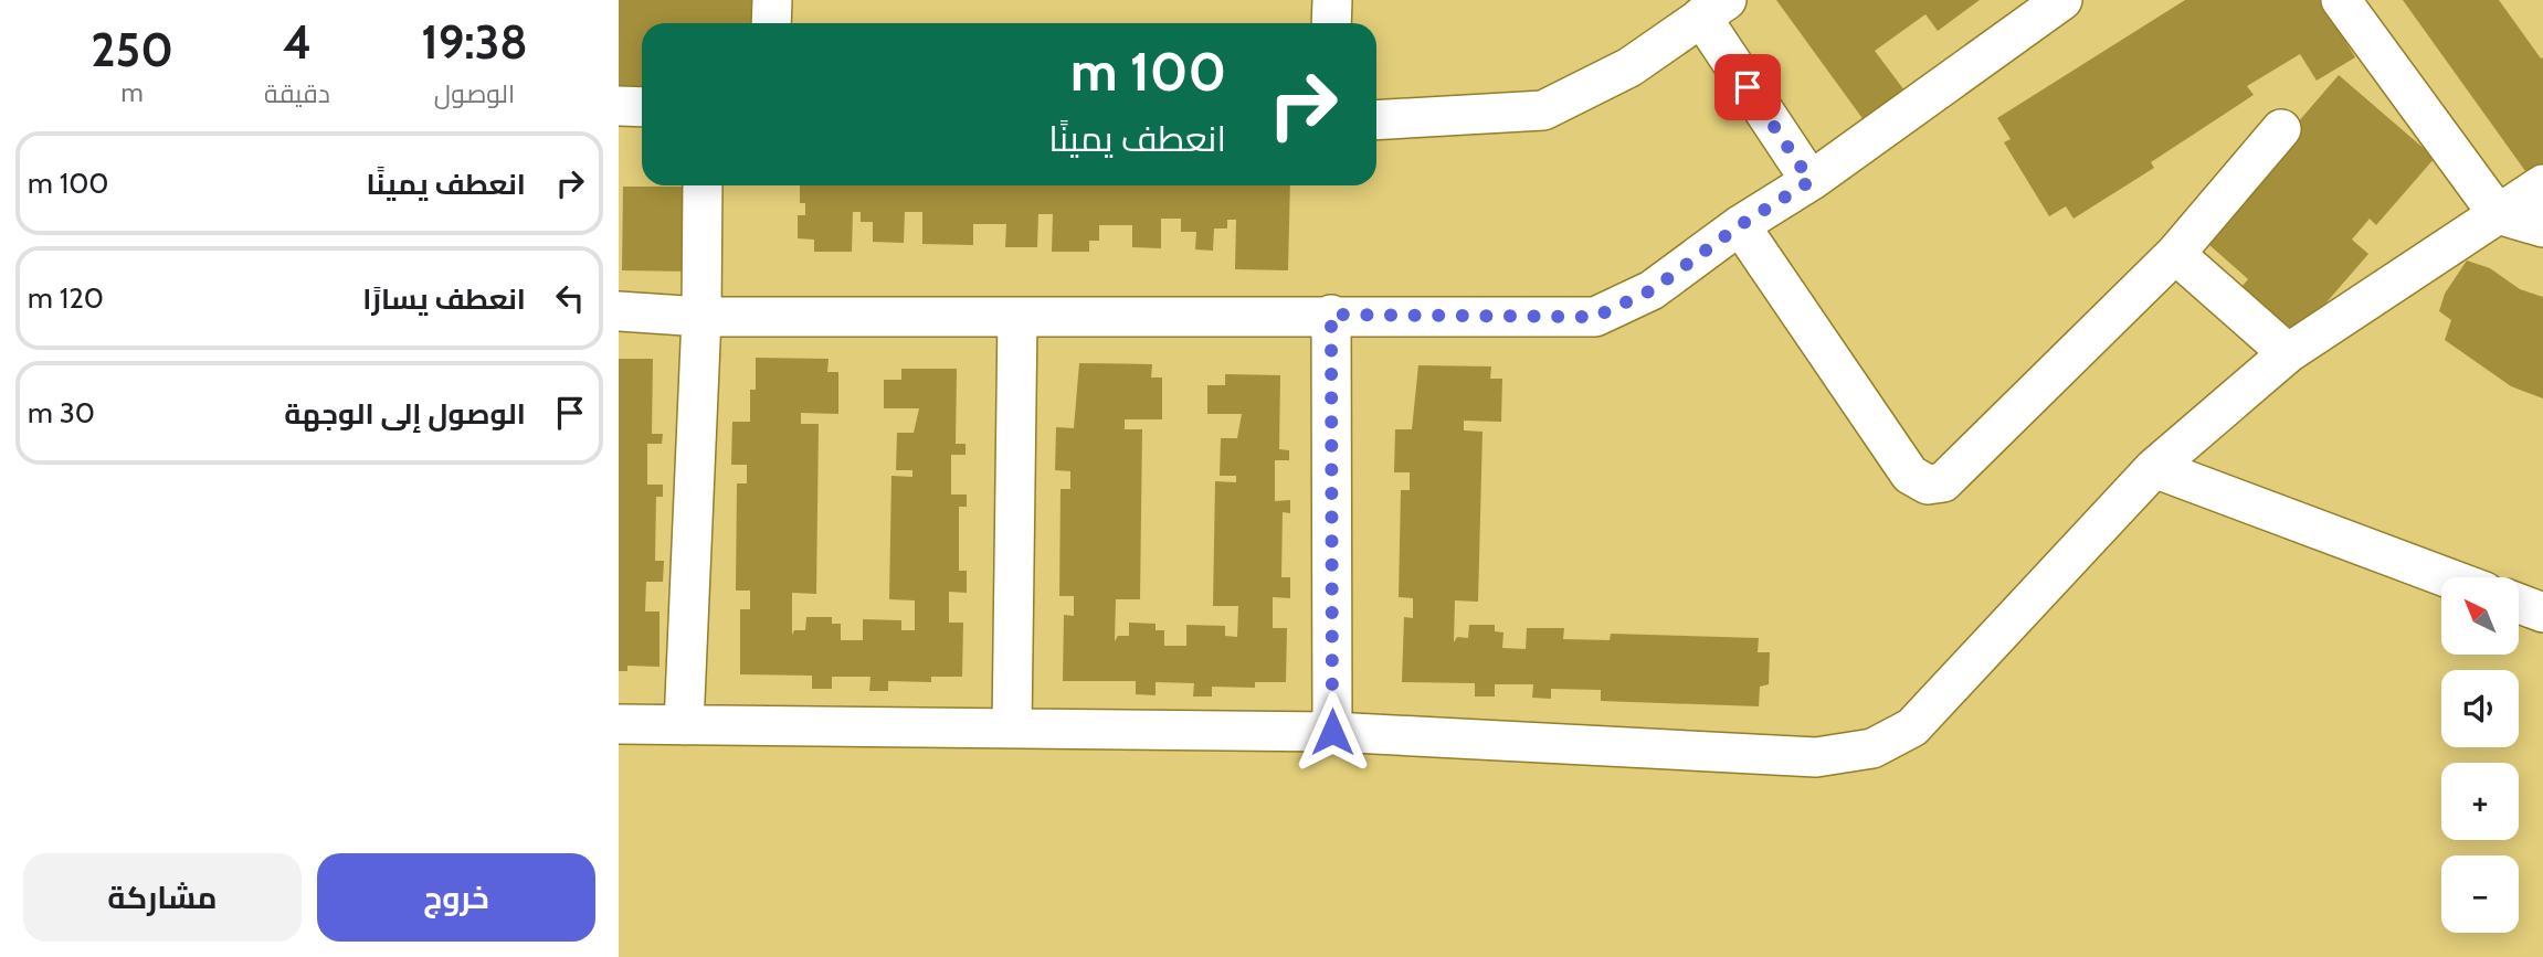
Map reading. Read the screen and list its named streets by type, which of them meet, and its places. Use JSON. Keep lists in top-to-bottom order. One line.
{"north":"top left","page":{"eta":["19:38","الوصول","4","دقيقة","250","m"],"turn":["100 m","انعطف يمينًا"],"list":[{"name":"انعطف يمينًا","value":"100 m"},{"name":"انعطف يسارًا","value":"120 m"},{"name":"الوصول إلى الوجهة","value":"30 m"}],"map_buttons":["+","−"],"buttons":["خروج","مشاركة"]}}
